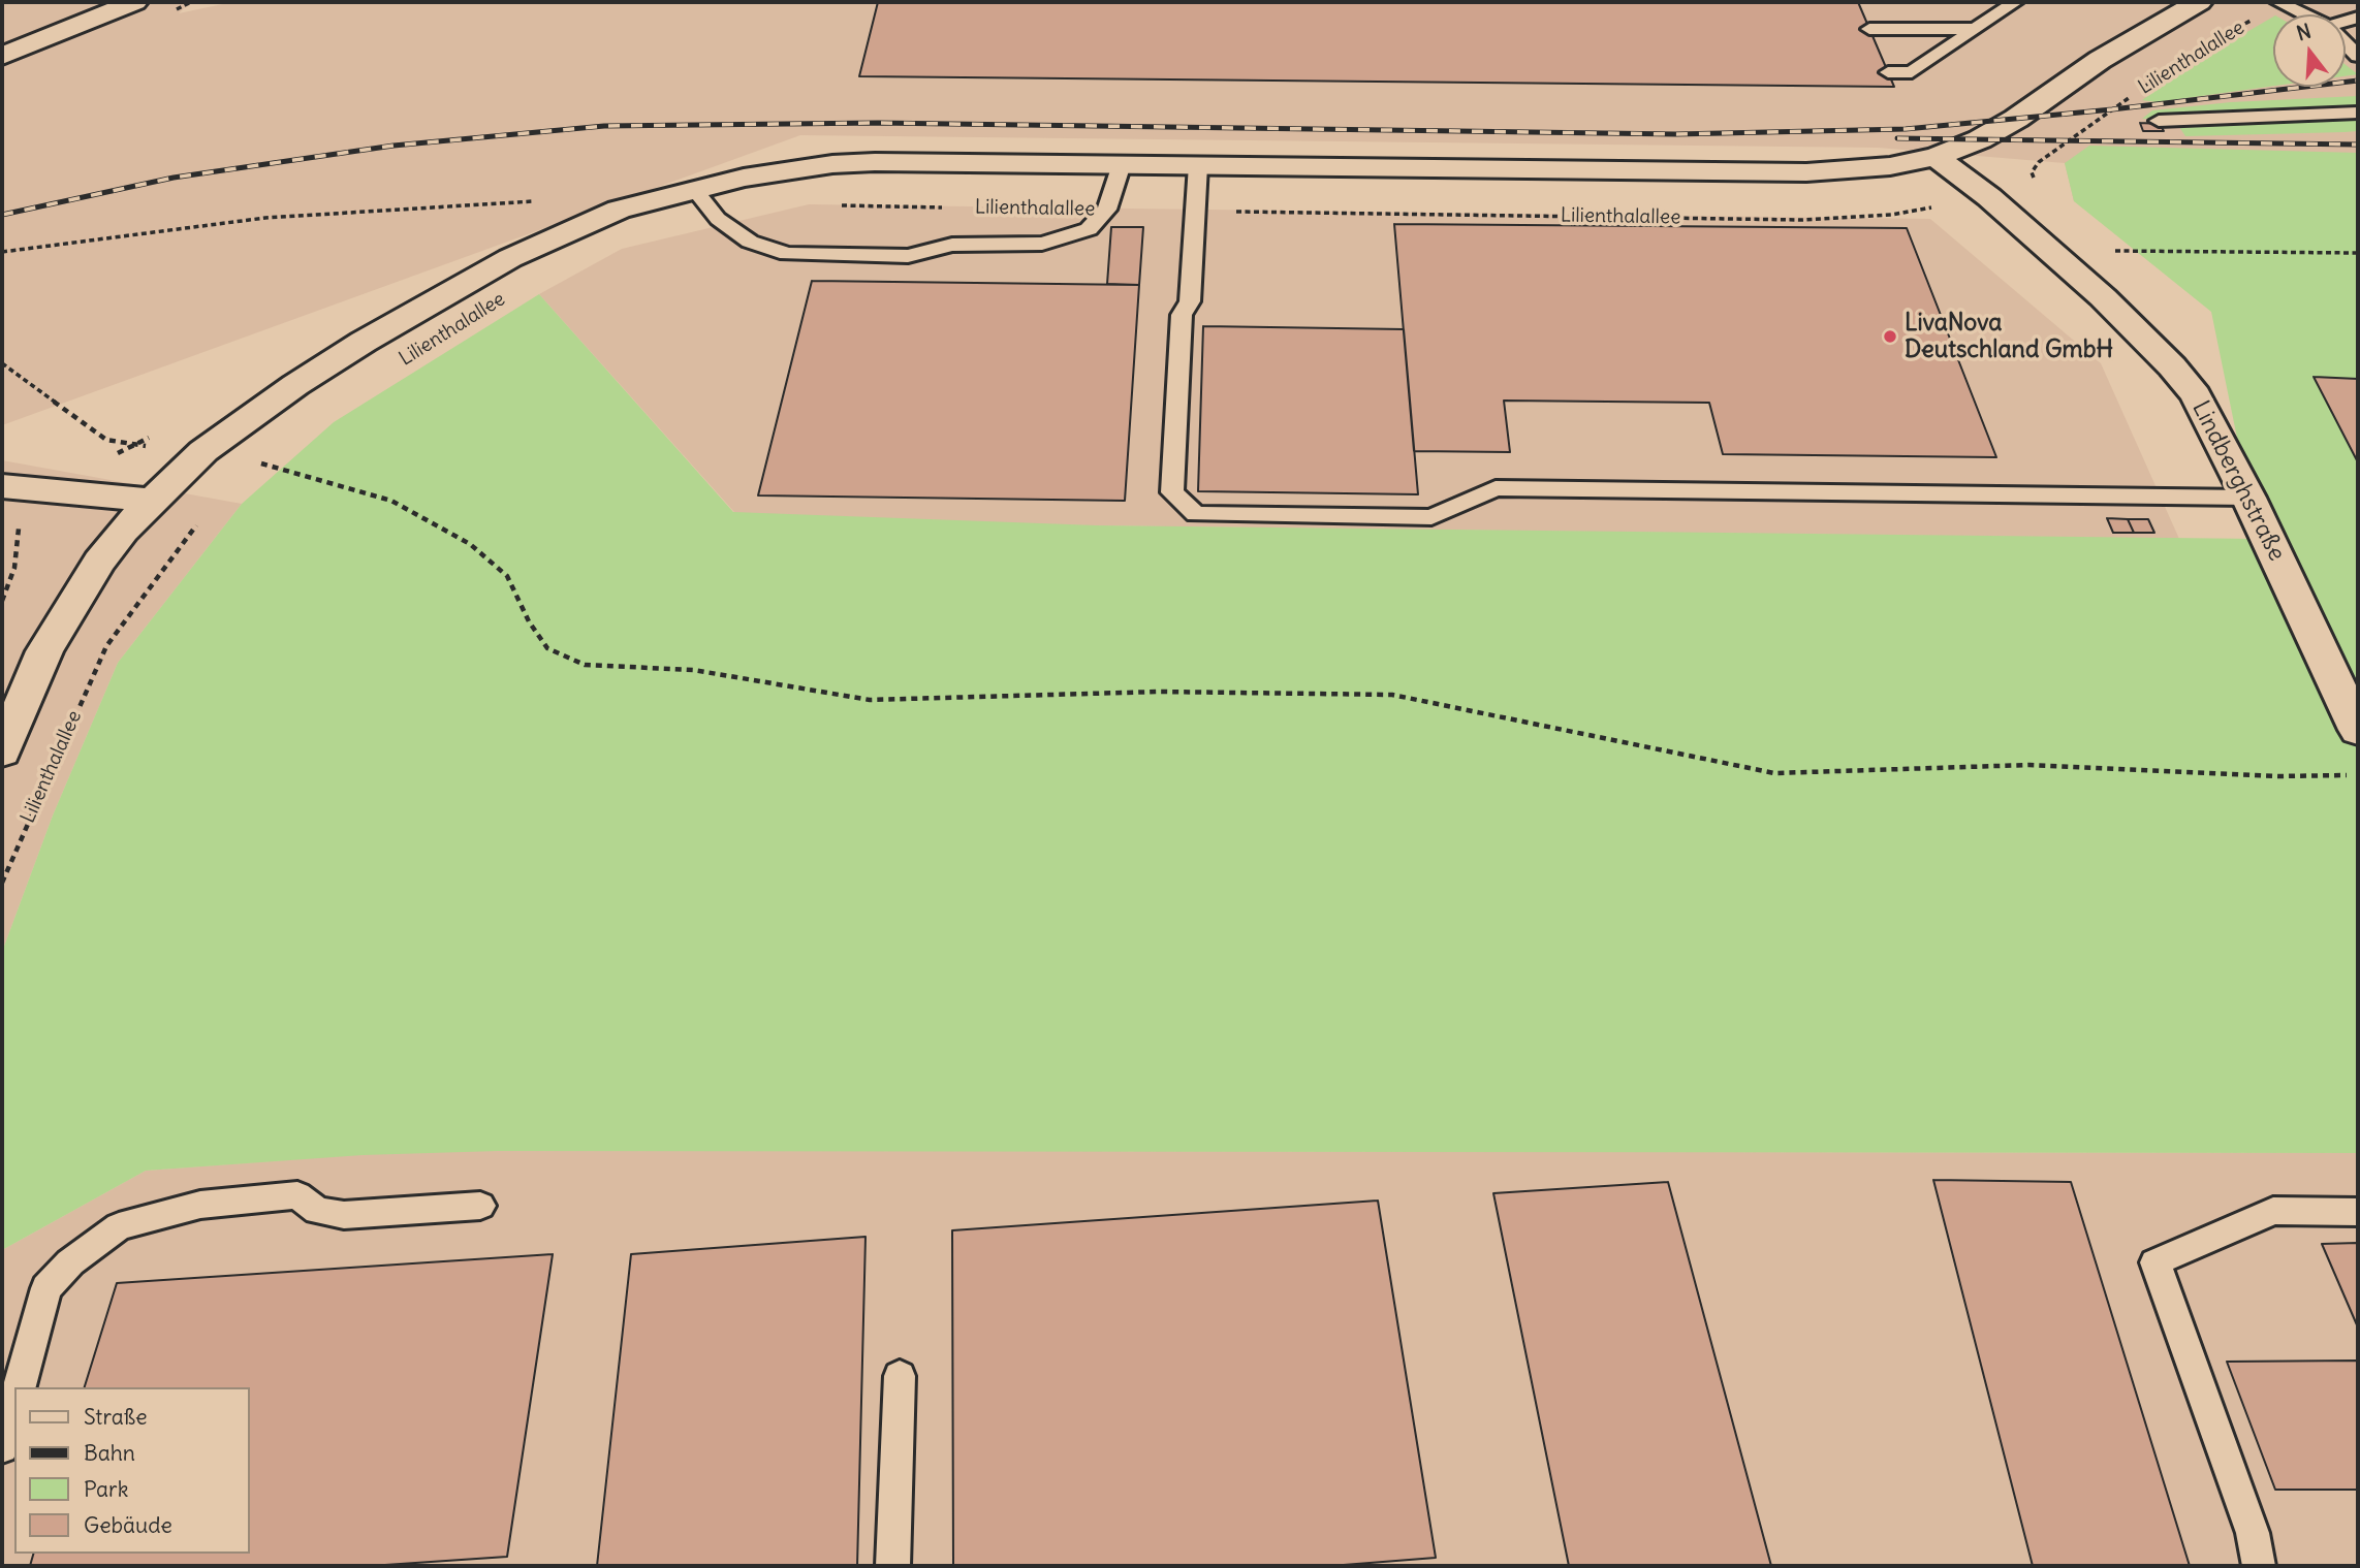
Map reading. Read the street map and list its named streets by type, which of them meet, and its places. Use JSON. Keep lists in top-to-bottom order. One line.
{"streets":{"street":["Lilienthalallee","Lindberghstraße"]},"crossings":[["Lilienthalallee","Lindberghstraße"]],"places":["LivaNova Deutschland GmbH"],"legend":["Straße","Bahn","Park","Gebäude"],"north":"top"}
